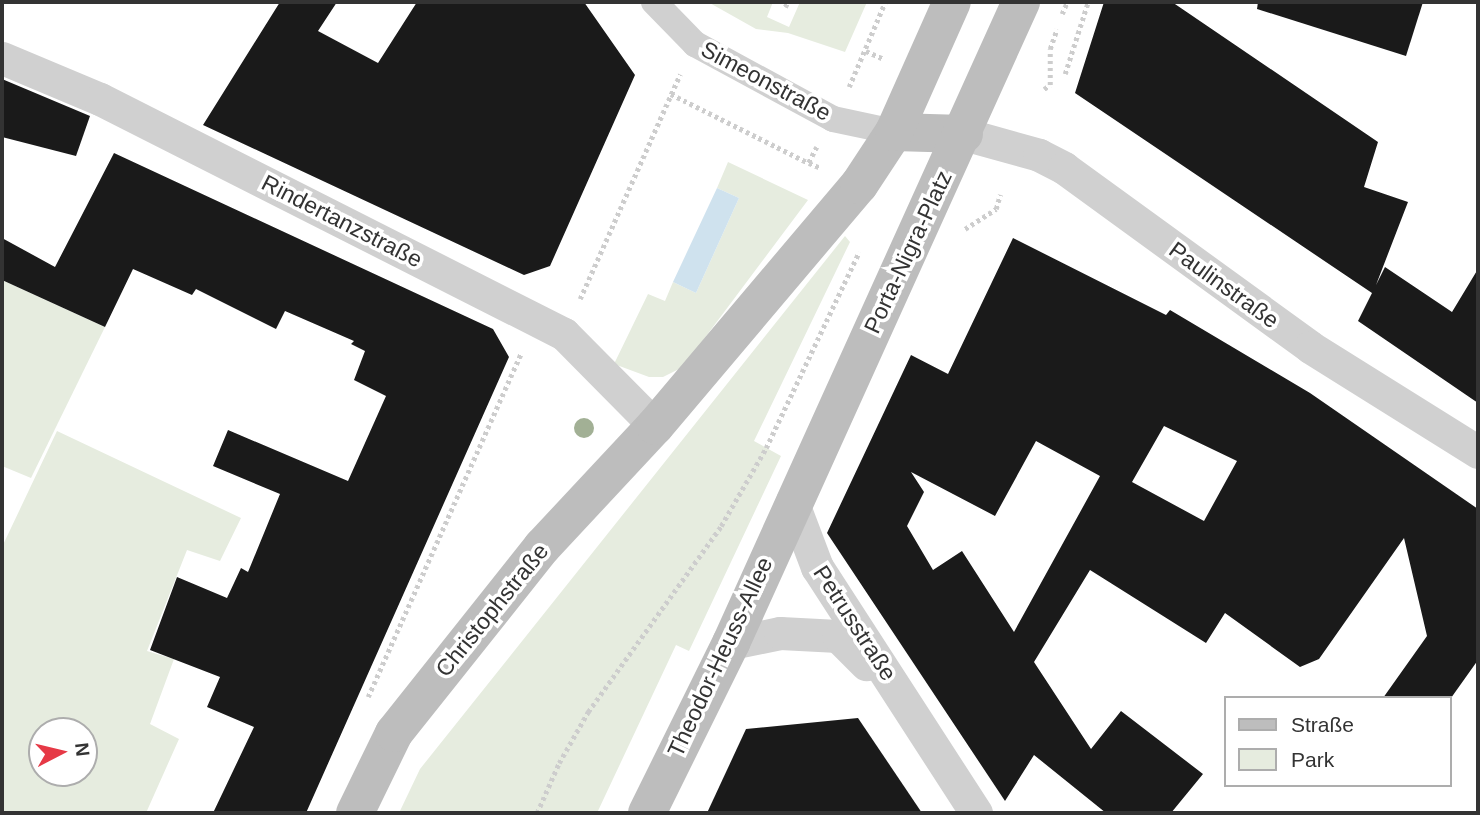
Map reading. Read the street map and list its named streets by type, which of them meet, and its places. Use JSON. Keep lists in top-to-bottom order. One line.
{"streets":{"main road":["Porta-Nigra-Platz","Christophstraße","Theodor-Heuss-Allee"],"street":["Simeonstraße","Rindertanzstraße","Paulinstraße","Petrusstraße"]},"crossings":[["Rindertanzstraße","Christophstraße"],["Porta-Nigra-Platz","Paulinstraße"],["Porta-Nigra-Platz","Petrusstraße"],["Porta-Nigra-Platz","Theodor-Heuss-Allee"],["Petrusstraße","Theodor-Heuss-Allee"]],"legend":["Straße","Park"],"north":"right"}
